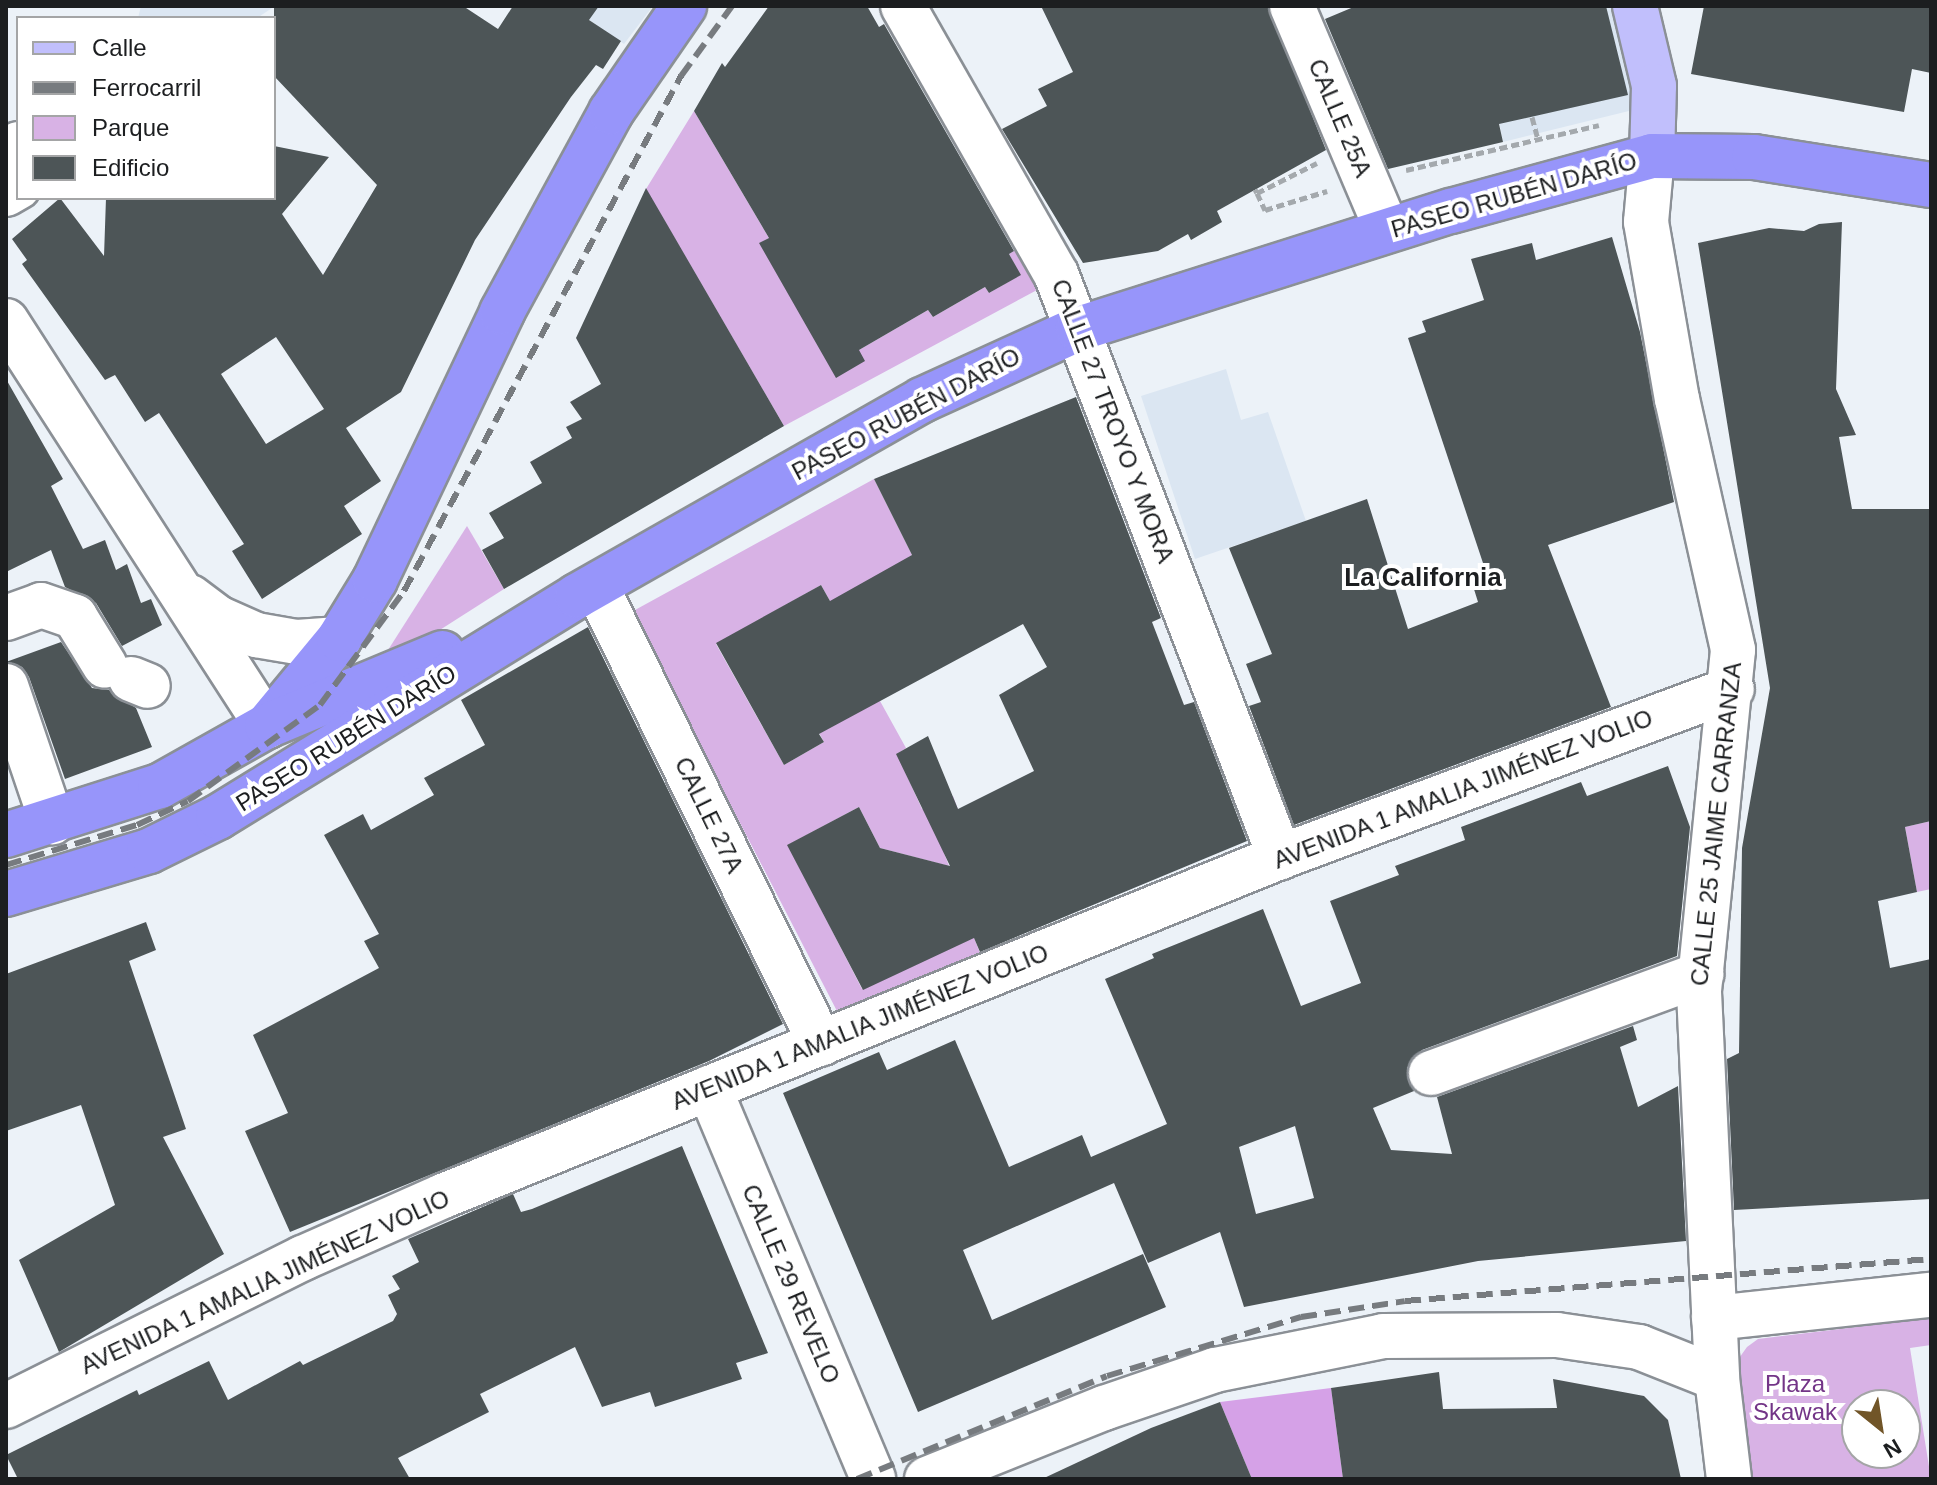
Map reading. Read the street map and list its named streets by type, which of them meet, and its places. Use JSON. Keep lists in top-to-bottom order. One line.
{"streets":{"highway":["PASEO RUBÉN DARÍO"],"main road":["CALLE 25 JAIME CARRANZA"],"street":["CALLE 25A","CALLE 27 TROYO Y MORA","AVENIDA 1 AMALIA JIMÉNEZ VOLIO","CALLE 27A","CALLE 29 REVELO"]},"crossings":[["CALLE 25A","PASEO RUBÉN DARÍO"],["PASEO RUBÉN DARÍO","CALLE 27 TROYO Y MORA"],["PASEO RUBÉN DARÍO","CALLE 27A"],["PASEO RUBÉN DARÍO","CALLE 25 JAIME CARRANZA"],["CALLE 27 TROYO Y MORA","AVENIDA 1 AMALIA JIMÉNEZ VOLIO"],["AVENIDA 1 AMALIA JIMÉNEZ VOLIO","CALLE 27A"],["AVENIDA 1 AMALIA JIMÉNEZ VOLIO","CALLE 25 JAIME CARRANZA"],["AVENIDA 1 AMALIA JIMÉNEZ VOLIO","CALLE 29 REVELO"]],"districts":["La California"],"parks":["Plaza Skawak"],"legend":["Calle","Ferrocarril","Parque","Edificio"],"north":"bottom right"}
